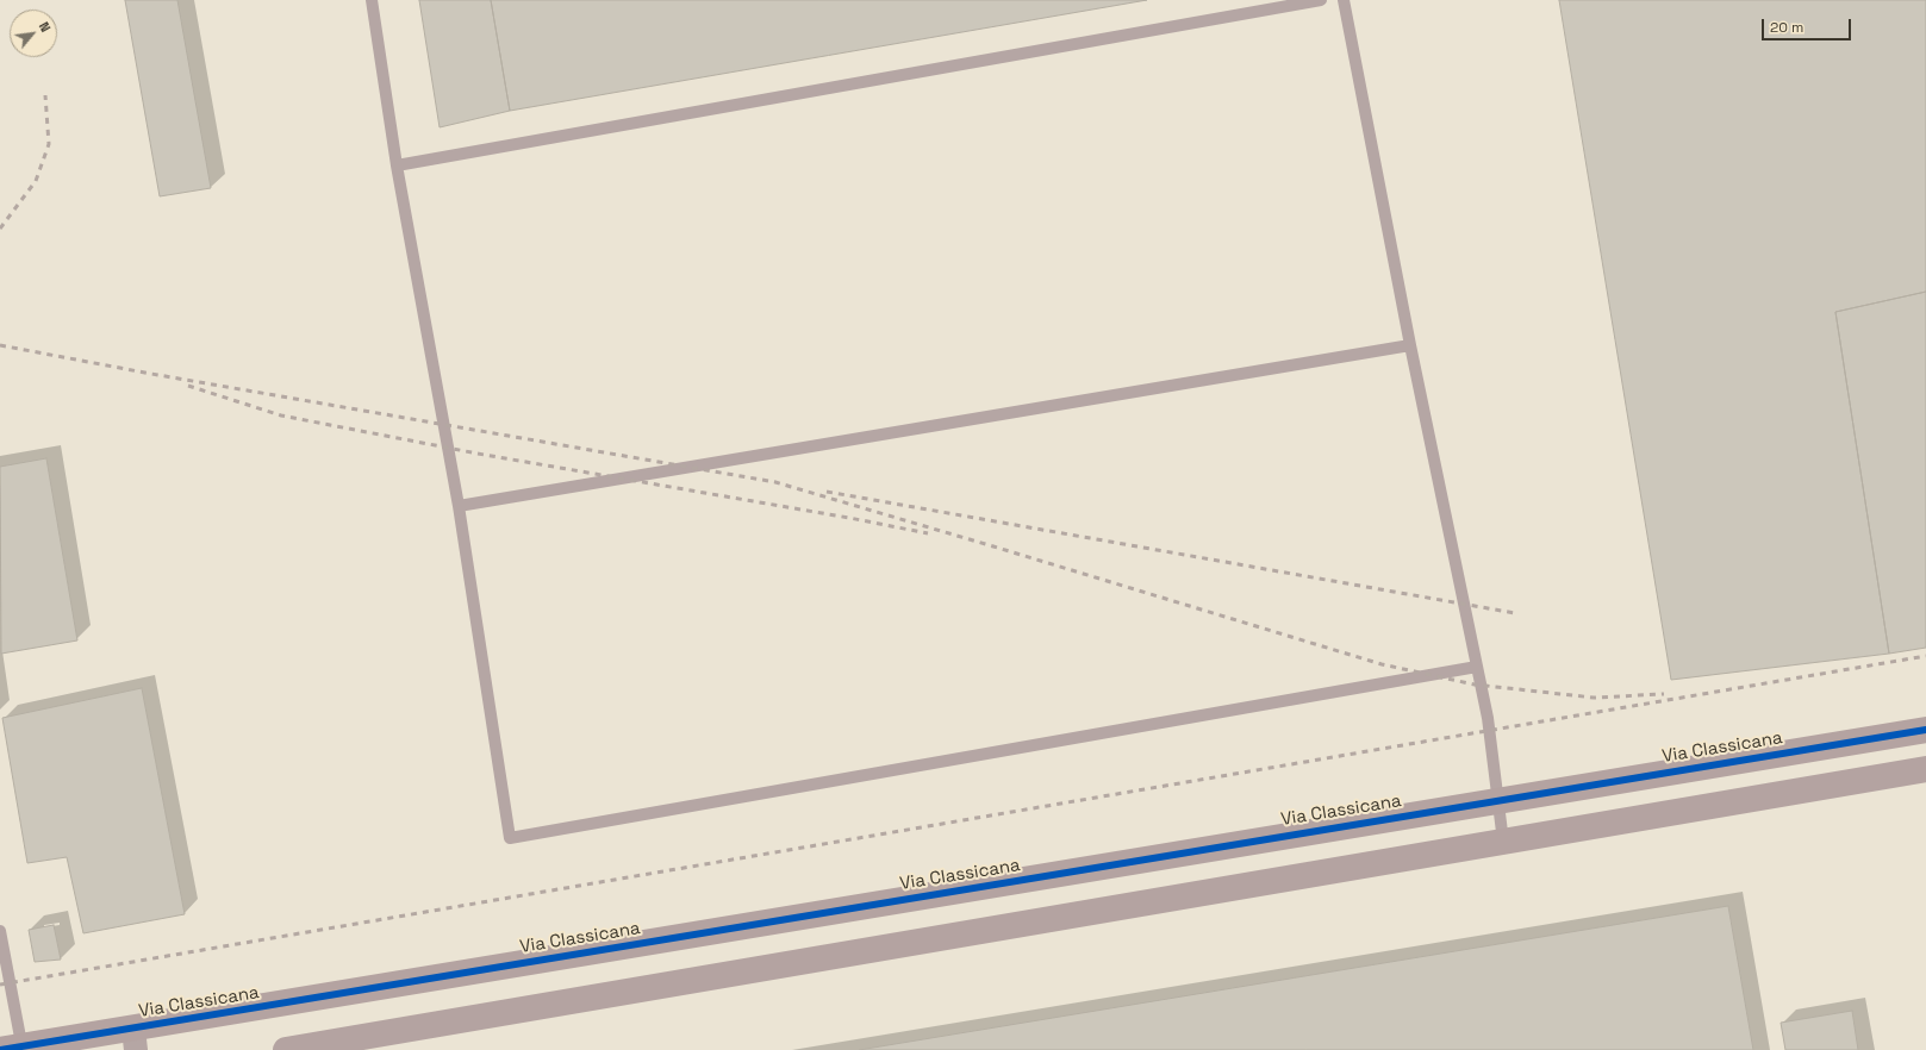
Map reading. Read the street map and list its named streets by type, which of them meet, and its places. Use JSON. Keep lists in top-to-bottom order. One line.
{"streets":{"street":["Via Classicana"]},"scale_bar":"20 m","north":"top right"}
